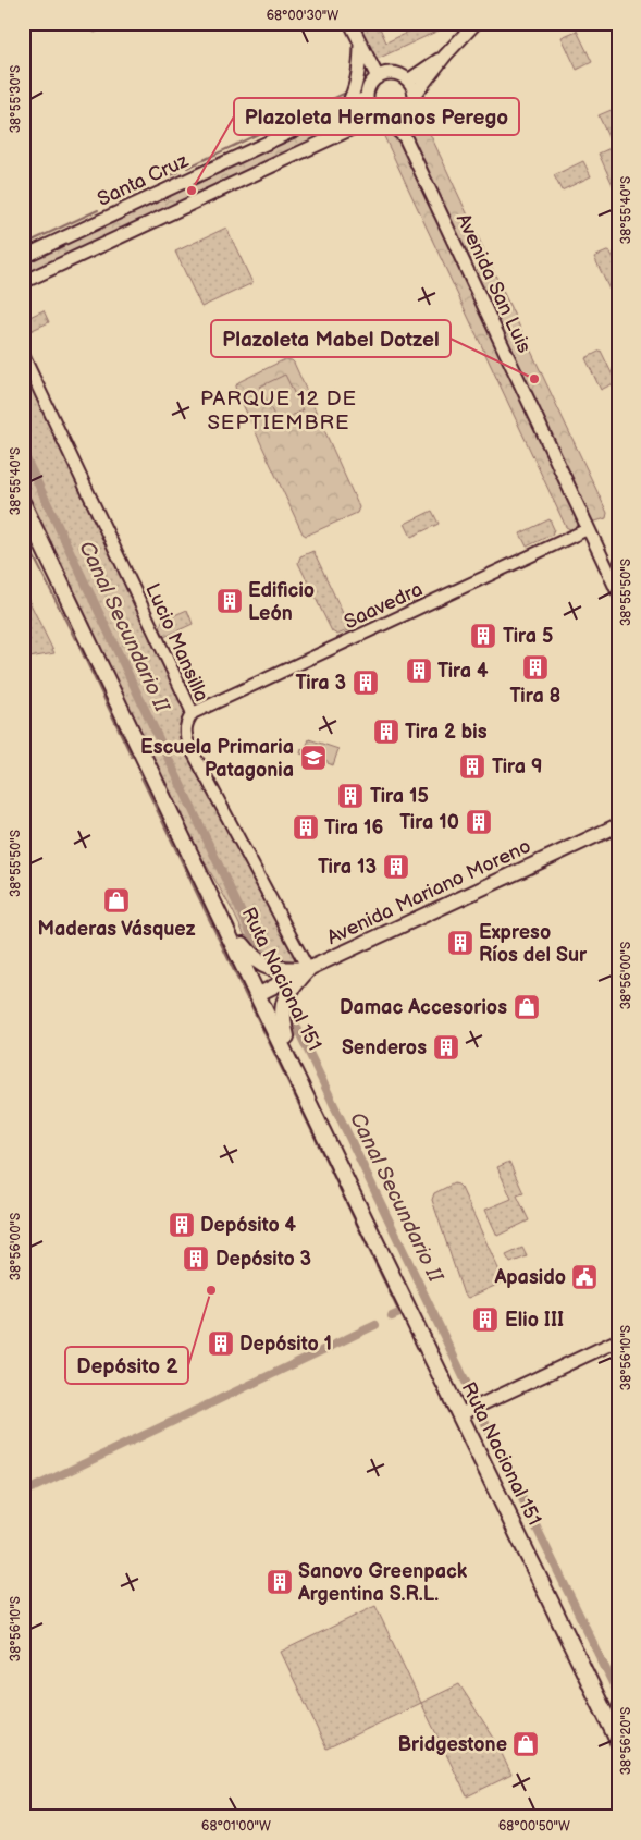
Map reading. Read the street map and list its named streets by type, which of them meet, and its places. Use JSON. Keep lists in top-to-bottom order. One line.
{"streets":{"highway":["Ruta Nacional 151"],"main road":["Santa Cruz","Avenida San Luis","Avenida Mariano Moreno"],"street":["Saavedra","Lucio Mansilla"]},"crossings":[["Santa Cruz","Avenida San Luis"],["Avenida San Luis","Saavedra"],["Saavedra","Lucio Mansilla"],["Lucio Mansilla","Avenida Mariano Moreno"],["Avenida Mariano Moreno","Ruta Nacional 151"]],"districts":["PARQUE 12 DE SEPTIEMBRE"],"water":["Canal Secundario II"],"places":{"other":["Plazoleta Hermanos Perego","Plazoleta Mabel Dotzel","Depósito 2"],"building":["Edificio León","Tira 5","Tira 8","Tira 4","Tira 3","Tira 2 bis","Tira 9","Tira 15","Tira 10","Tira 16","Tira 13","Expreso Ríos del Sur","Senderos","Depósito 4","Depósito 3","Elio III","Depósito 1","Sanovo Greenpack Argentina S.R.L."],"school or university":["Escuela Primaria Patagonia"],"shop":["Maderas Vásquez","Damac Accesorios","Bridgestone"],"public building":["Apasido"]},"coordinates":["68°00'30\"W","38°55'30\"S","38°55'40\"S","38°55'50\"S","38°56'00\"S","38°56'10\"S","38°56'20\"S","68°01'00\"W","68°00'50\"W"]}
